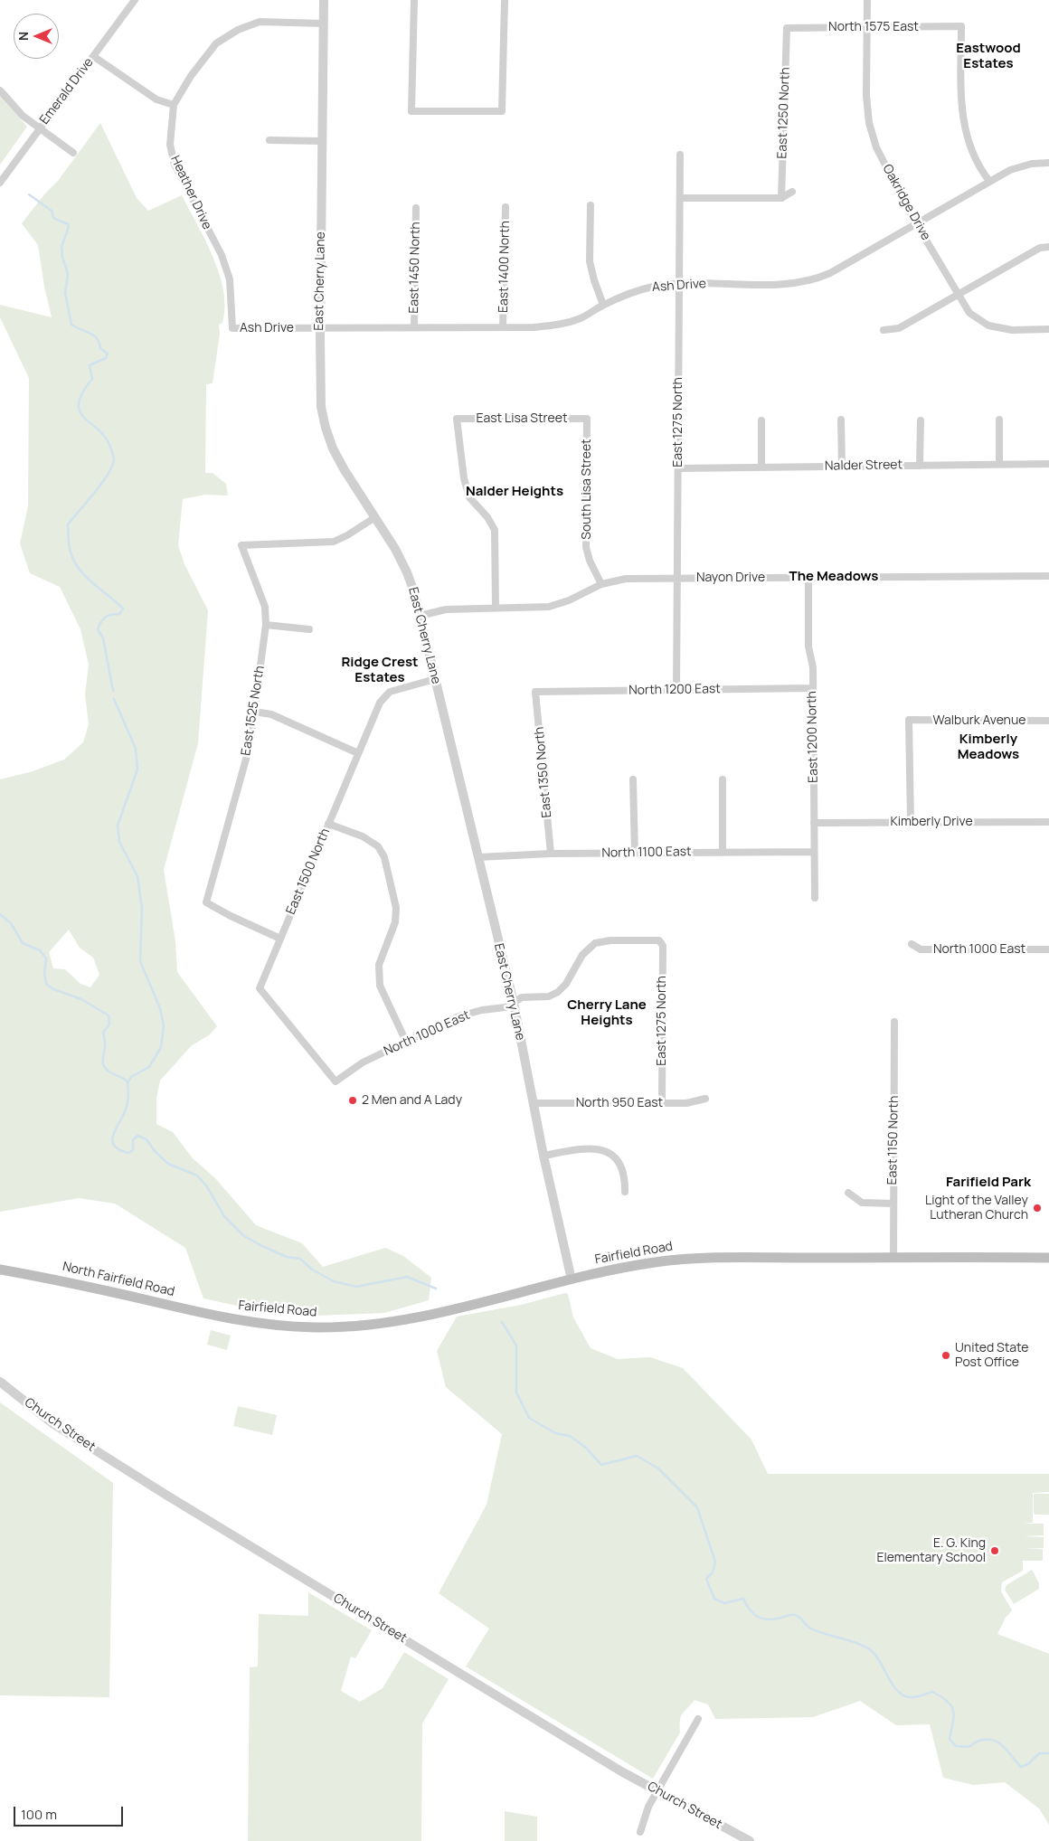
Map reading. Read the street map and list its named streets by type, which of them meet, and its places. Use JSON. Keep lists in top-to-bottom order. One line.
{"streets":{"main road":["Fairfield Road","North Fairfield Road"],"street":["North 1575 East","Emerald Drive","East 1250 North","Heather Drive","Oakridge Drive","East 1400 North","East 1450 North","East Cherry Lane","Ash Drive","East Lisa Street","East 1275 North","Nalder Street","South Lisa Street","Nayon Drive","North 1200 East","East 1525 North","Walburk Avenue","East 1200 North","East 1350 North","Kimberly Drive","North 1100 East","East 1500 North","North 1000 East","North 950 East","East 1150 North","Church Street"]},"crossings":[["North 1575 East","East 1250 North"],["North 1575 East","Oakridge Drive"],["North 1575 East","Ash Drive"],["Heather Drive","East Cherry Lane"],["Heather Drive","Ash Drive"],["Oakridge Drive","Ash Drive"],["East 1400 North","Ash Drive"],["East 1450 North","Ash Drive"],["East Cherry Lane","Ash Drive"],["East Cherry Lane","Nayon Drive"],["East Cherry Lane","East 1525 North"],["East Cherry Lane","North 1100 East"],["East Cherry Lane","East 1500 North"],["East Cherry Lane","North 1000 East"],["East Cherry Lane","North 950 East"],["East Cherry Lane","Fairfield Road"],["Ash Drive","East 1275 North"],["East Lisa Street","South Lisa Street"],["East Lisa Street","Nayon Drive"],["East 1275 North","Nalder Street"],["East 1275 North","Nayon Drive"],["East 1275 North","North 1200 East"],["East 1275 North","North 1000 East"],["East 1275 North","North 950 East"],["South Lisa Street","Nayon Drive"],["Nayon Drive","East 1200 North"],["North 1200 East","East 1200 North"],["North 1200 East","East 1350 North"],["East 1525 North","East 1500 North"],["Walburk Avenue","Kimberly Drive"],["East 1200 North","Kimberly Drive"],["East 1200 North","North 1100 East"],["East 1350 North","North 1100 East"],["East 1500 North","North 1000 East"],["East 1150 North","Fairfield Road"],["Fairfield Road","North Fairfield Road"]],"districts":["Eastwood Estates","Nalder Heights","The Meadows","Ridge Crest Estates","Kimberly Meadows","Cherry Lane Heights","Farifield Park"],"places":["2 Men and A Lady","Light of the Valley Lutheran Church","United State Post Office","E. G. King Elementary School"],"scale_bar":"100 m","north":"left"}
